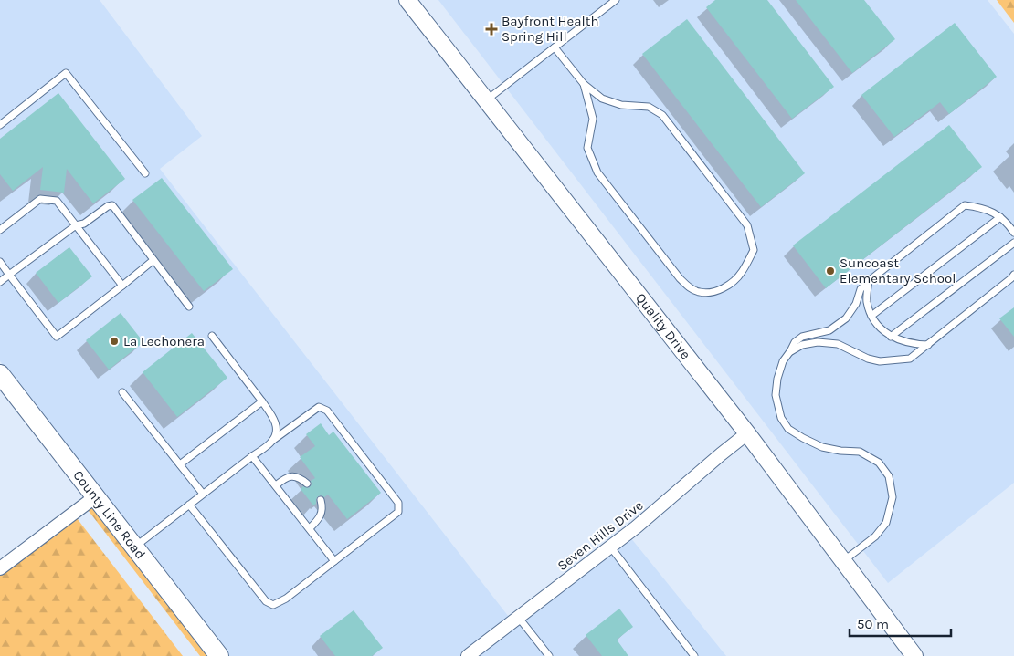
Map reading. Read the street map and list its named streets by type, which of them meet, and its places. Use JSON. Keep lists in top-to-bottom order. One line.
{"streets":{"main road":["County Line Road"],"street":["Quality Drive","Seven Hills Drive"]},"crossings":[["Quality Drive","Seven Hills Drive"]],"places":{"health":["Bayfront Health Spring Hill"],"other":["Suncoast Elementary School","La Lechonera"]},"scale_bar":"50 m"}
